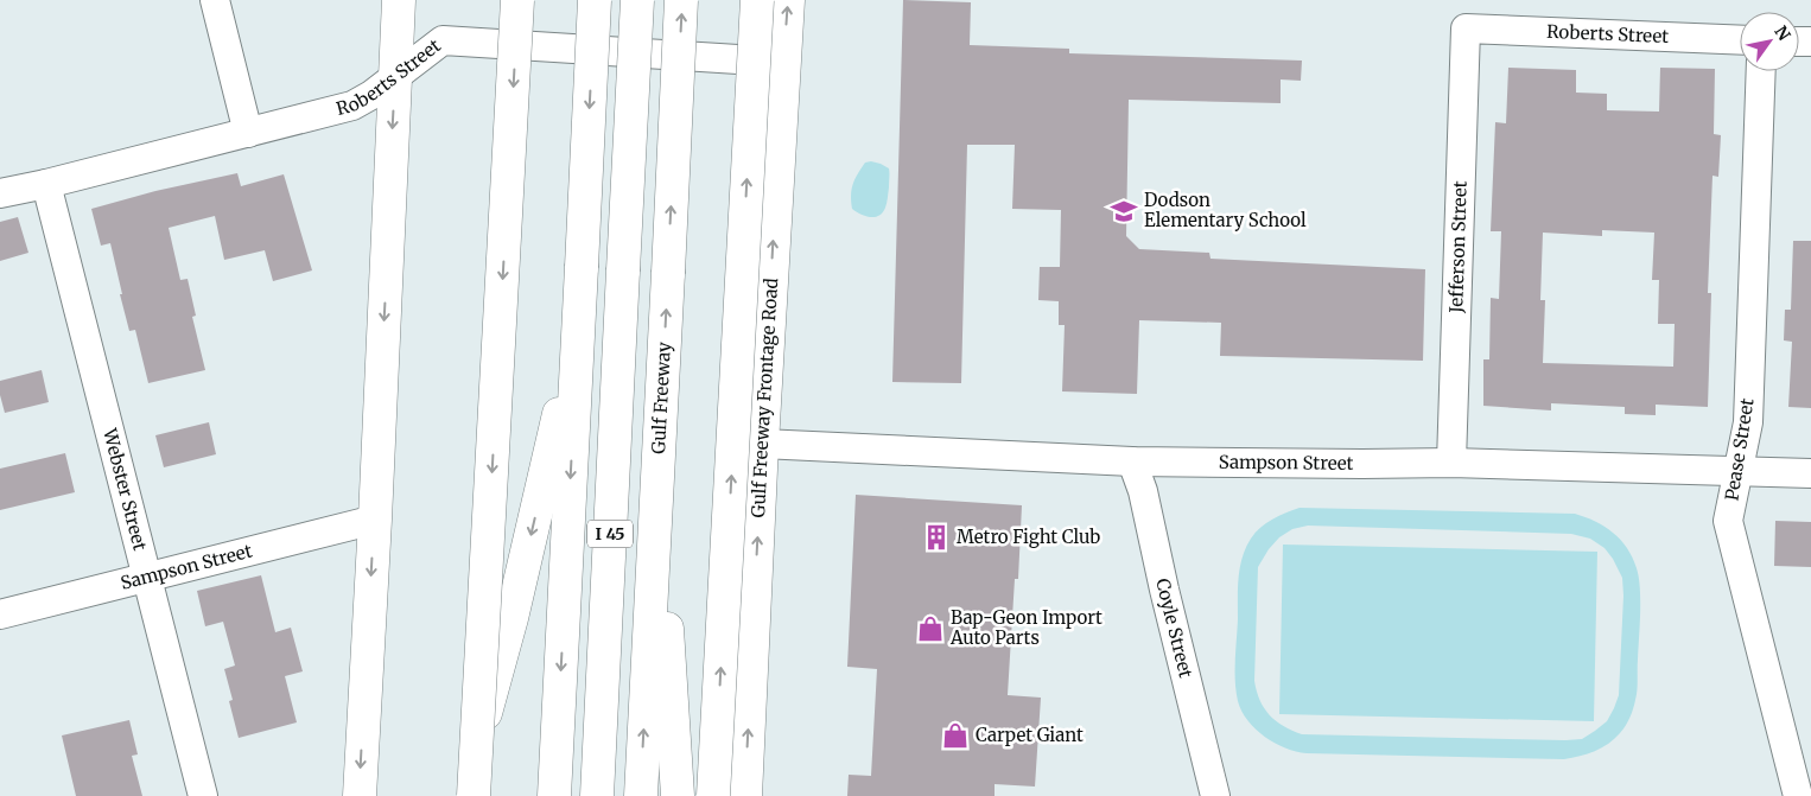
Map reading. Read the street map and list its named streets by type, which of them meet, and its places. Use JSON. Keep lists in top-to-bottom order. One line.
{"streets":{"main road":["Gulf Freeway Frontage Road","Gulf Freeway","I 45"],"street":["Roberts Street","Jefferson Street","Pease Street","Sampson Street","Webster Street","Coyle Street"]},"crossings":[["Roberts Street","Jefferson Street"],["Roberts Street","Gulf Freeway Frontage Road"],["Roberts Street","Webster Street"],["Jefferson Street","Sampson Street"],["Gulf Freeway Frontage Road","Sampson Street"],["Pease Street","Sampson Street"],["Sampson Street","Webster Street"],["Sampson Street","Coyle Street"]],"places":{"school or university":["Dodson Elementary School"],"building":["Metro Fight Club"],"shop":["Bap-Geon Import Auto Parts","Carpet Giant"]},"north":"top right"}
